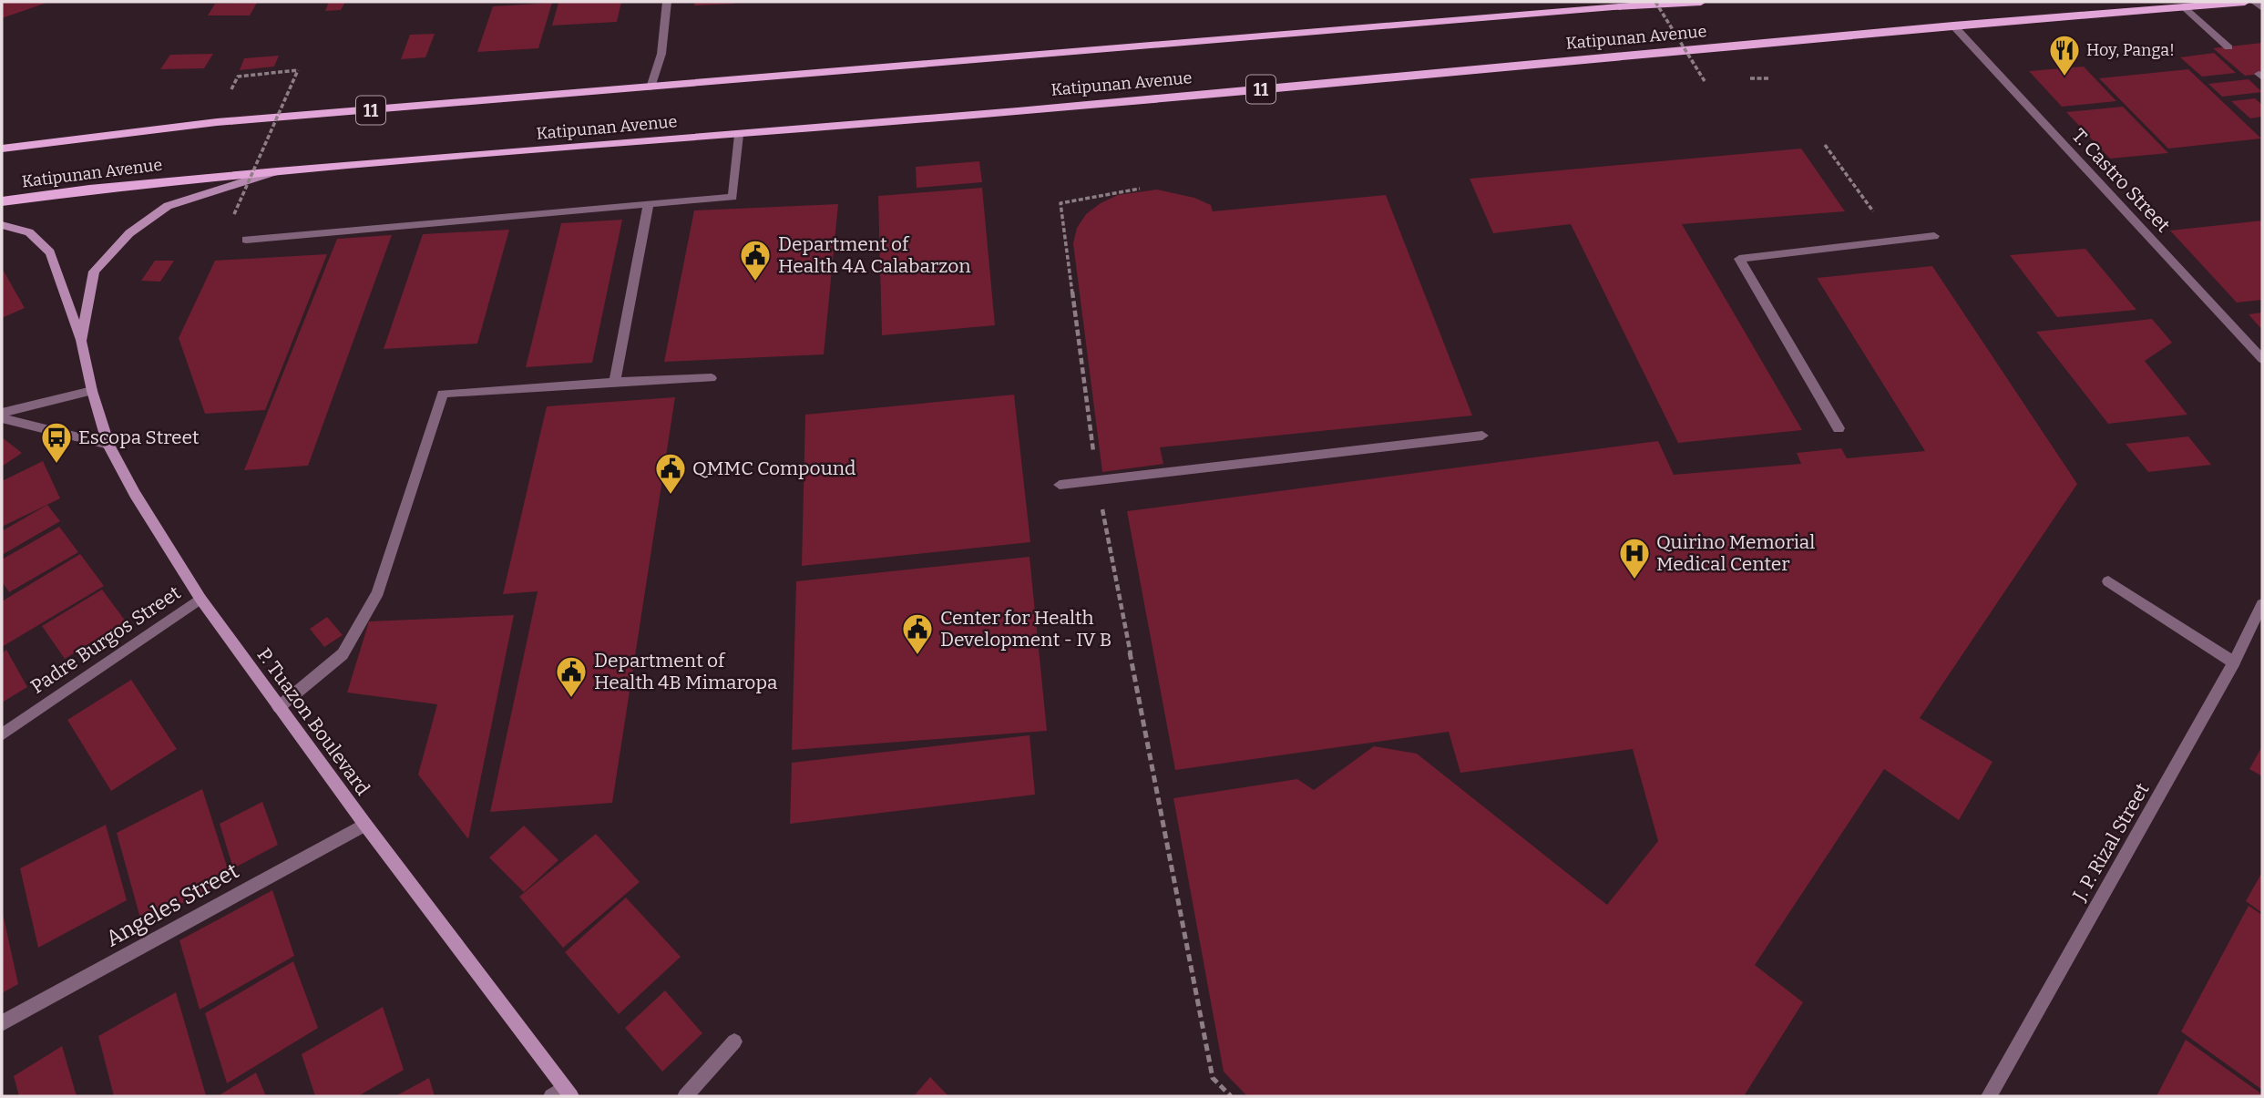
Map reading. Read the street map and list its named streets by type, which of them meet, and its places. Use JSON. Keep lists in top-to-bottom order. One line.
{"streets":{"main road":["Katipunan Avenue","11","P. Tuazon Boulevard"],"street":["T. Castro Street","Padre Burgos Street","J. P. Rizal Street","Angeles Street"]},"crossings":[["Katipunan Avenue","T. Castro Street"],["Katipunan Avenue","P. Tuazon Boulevard"],["Padre Burgos Street","P. Tuazon Boulevard"],["P. Tuazon Boulevard","Angeles Street"]],"places":{"restaurant":["Hoy, Panga!"],"public building":["Department of Health 4A Calabarzon","QMMC Compound","Center for Health Development - IV B","Department of Health 4B Mimaropa"],"bus stop":["Escopa Street"],"hospital":["Quirino Memorial Medical Center"]}}
